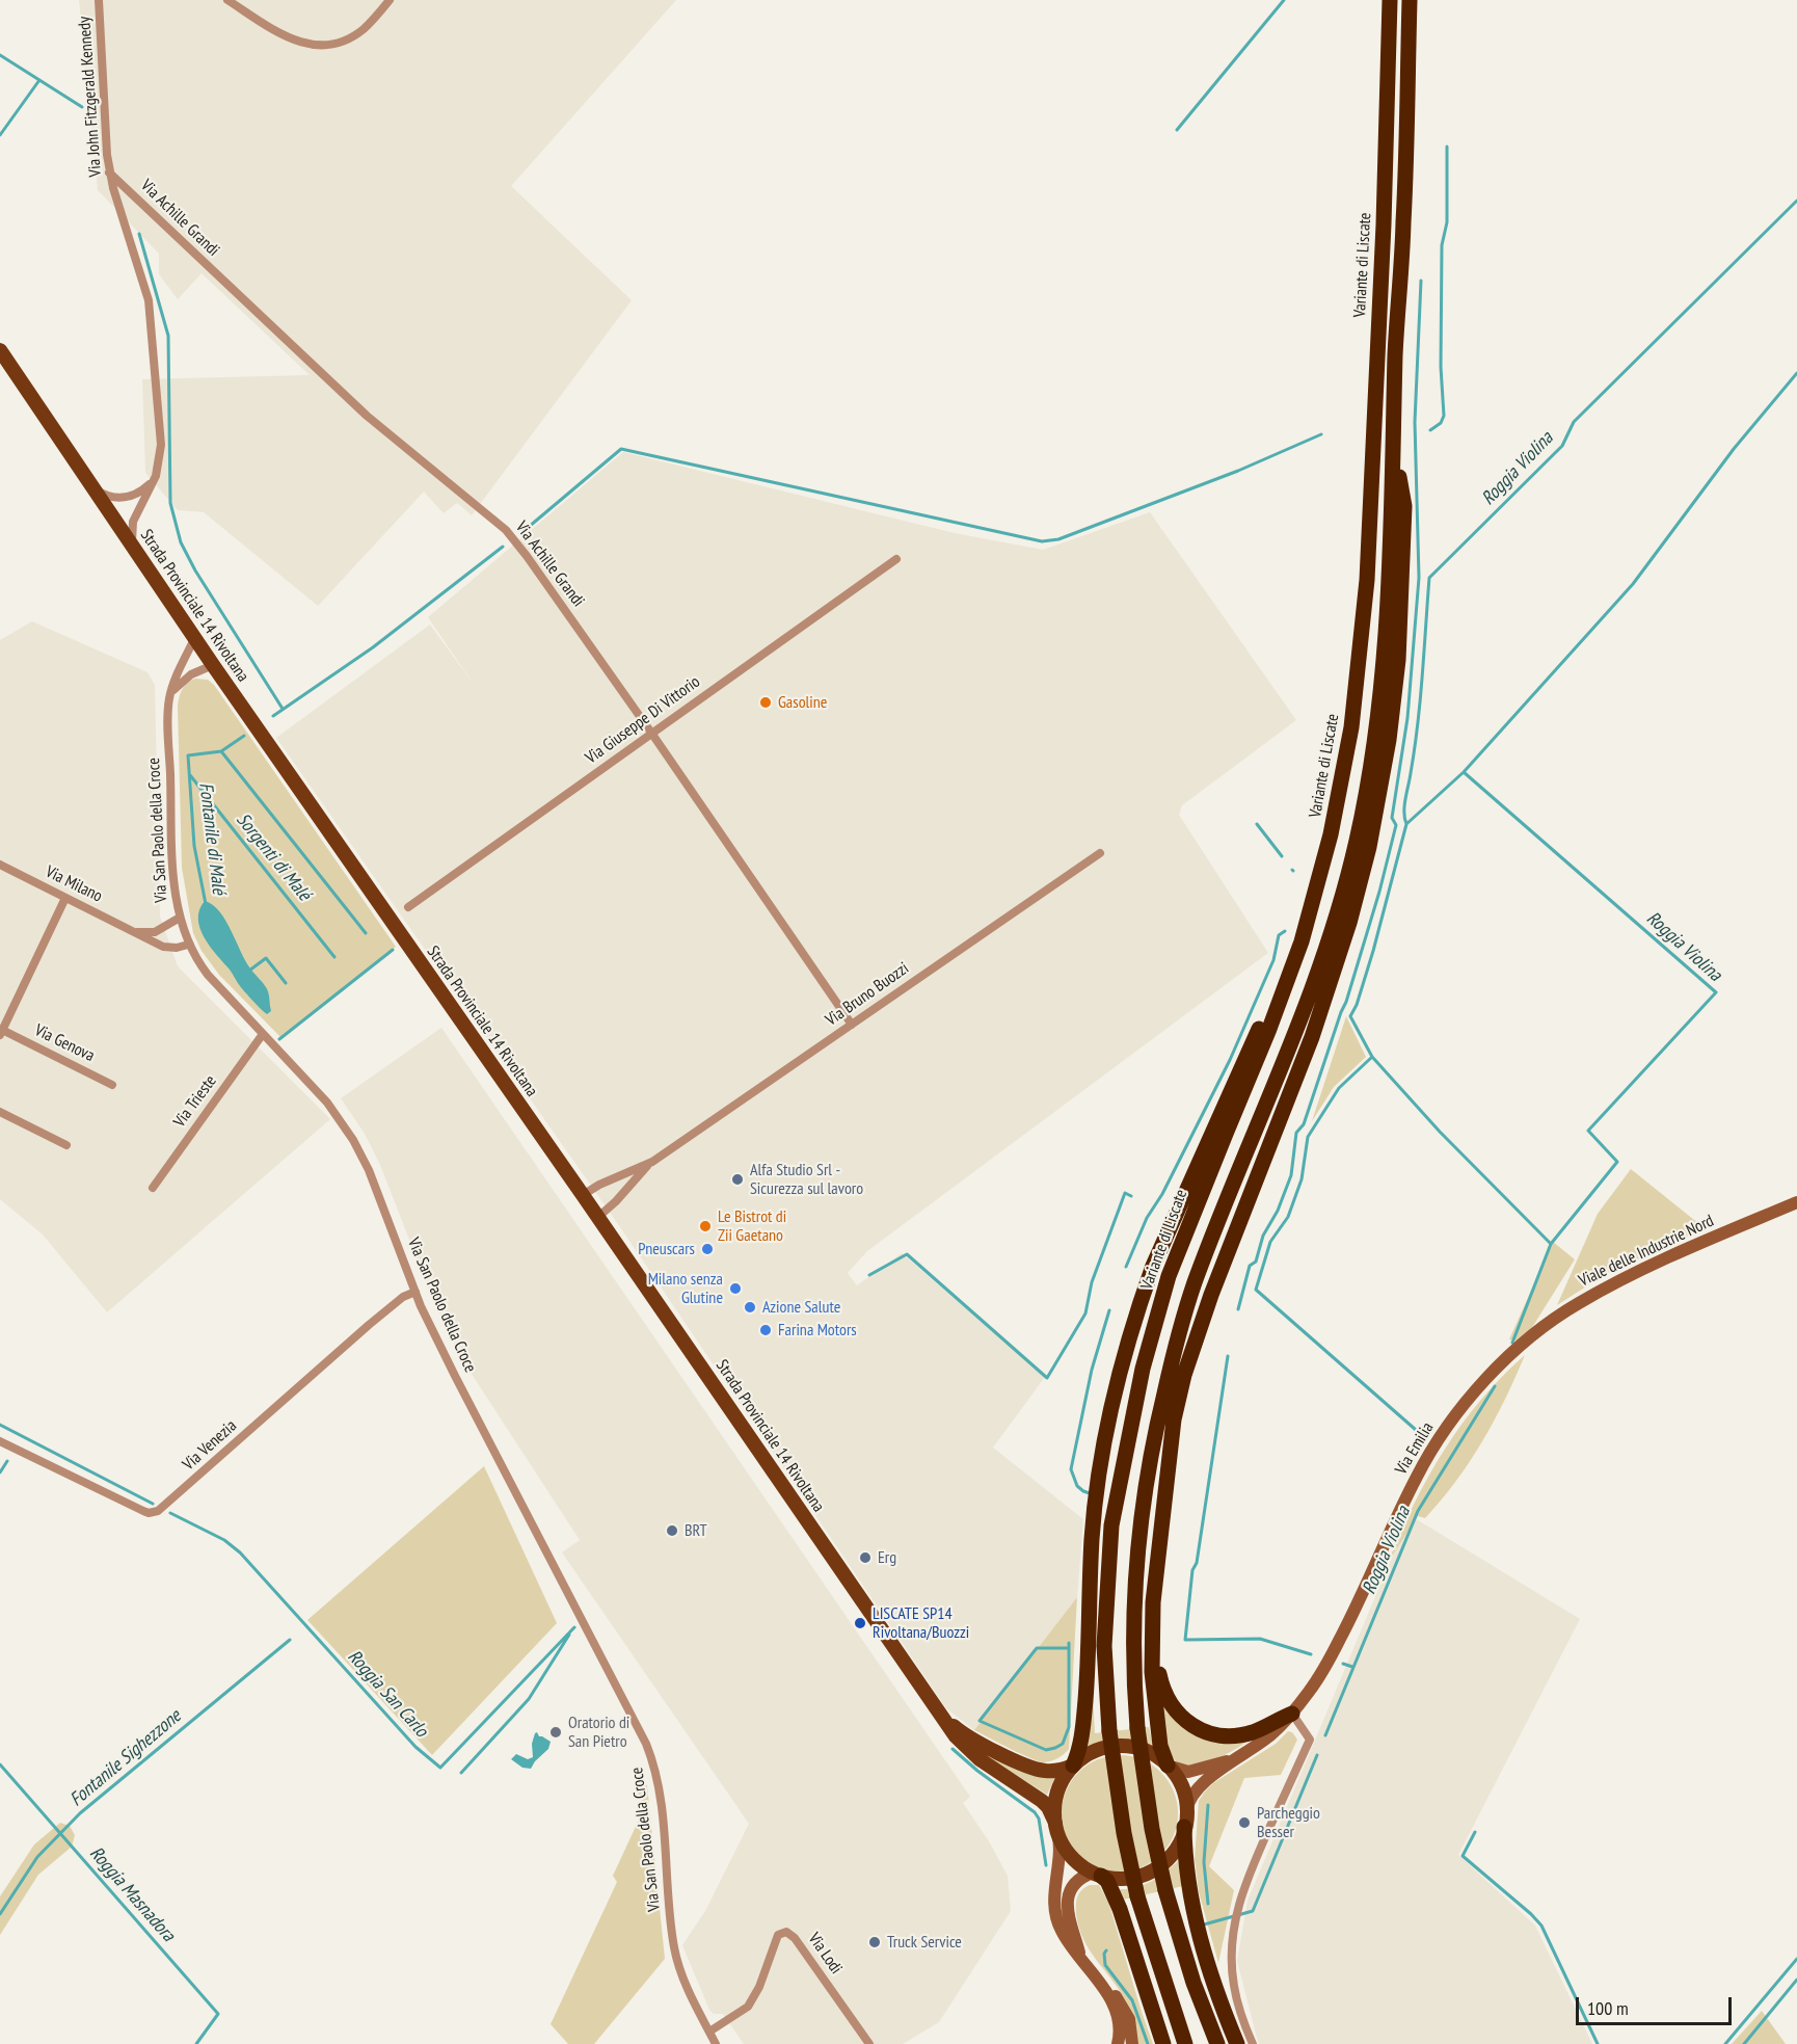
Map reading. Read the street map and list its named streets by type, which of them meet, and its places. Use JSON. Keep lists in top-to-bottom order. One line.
{"streets":{"highway":["Variante di Liscate"],"main road":["Strada Provinciale 14 Rivoltana","Viale delle Industrie Nord","Via Emilia"],"street":["Via John Fitzgerald Kennedy","Via Achille Grandi","Via Giuseppe Di Vittorio","Via San Paolo della Croce","Via Milano","Via Bruno Buozzi","Via Genova","Via Trieste","Via Venezia","Via Lodi"]},"crossings":[["Via John Fitzgerald Kennedy","Via Achille Grandi"],["Via John Fitzgerald Kennedy","Strada Provinciale 14 Rivoltana"],["Via Achille Grandi","Via Giuseppe Di Vittorio"],["Via Achille Grandi","Via Bruno Buozzi"],["Strada Provinciale 14 Rivoltana","Via San Paolo della Croce"],["Strada Provinciale 14 Rivoltana","Via Bruno Buozzi"],["Strada Provinciale 14 Rivoltana","Via Emilia"],["Via San Paolo della Croce","Via Milano"],["Via San Paolo della Croce","Via Trieste"],["Via San Paolo della Croce","Via Venezia"],["Via San Paolo della Croce","Via Lodi"],["Viale delle Industrie Nord","Via Emilia"]],"water":["Roggia Violina","Fontanile di Malé","Sorgenti di Malé","Roggia San Carlo","Fontanile Sighezzone","Roggia Masnadora"],"places":["Gasoline","Alfa Studio Srl - Sicurezza sul lavoro","Le Bistrot di Zii Gaetano","Pneuscars","Milano senza Glutine","Azione Salute","Farina Motors","BRT","Erg","LISCATE SP14 Rivoltana/Buozzi","Oratorio di San Pietro","Parcheggio Besser","Truck Service"],"scale_bar":"100 m"}
